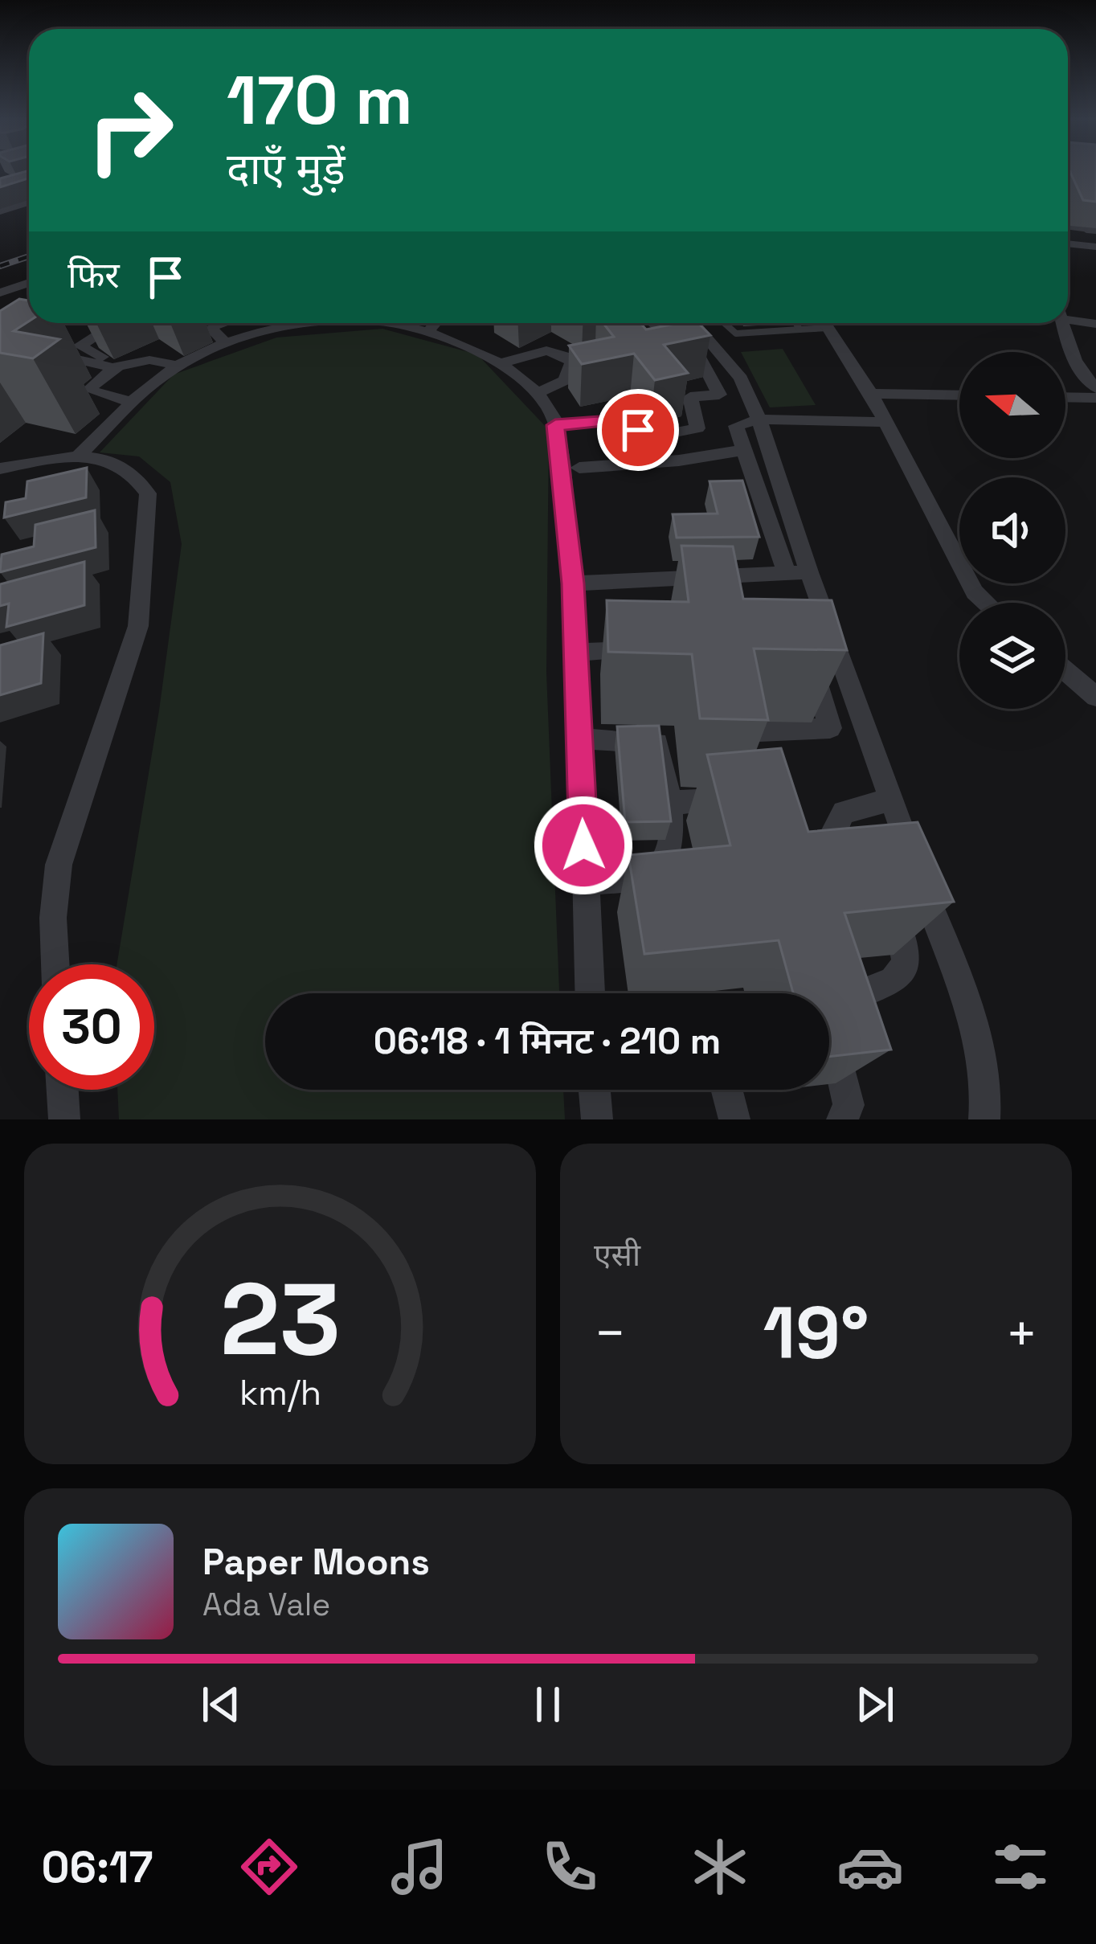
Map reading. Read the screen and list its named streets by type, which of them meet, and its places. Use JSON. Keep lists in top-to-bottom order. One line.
{"north":"left","page":{"turn":["170 m","दाएँ मुड़ें"],"then":"फिर","limit":"30","trip":"06:18 · 1 मिनट · 210 m","tile":"एसी","heat":["−","19°","+"],"song":["Paper Moons","Ada Vale"],"tabs":"06:17","gauge":["23","km/h"]}}
